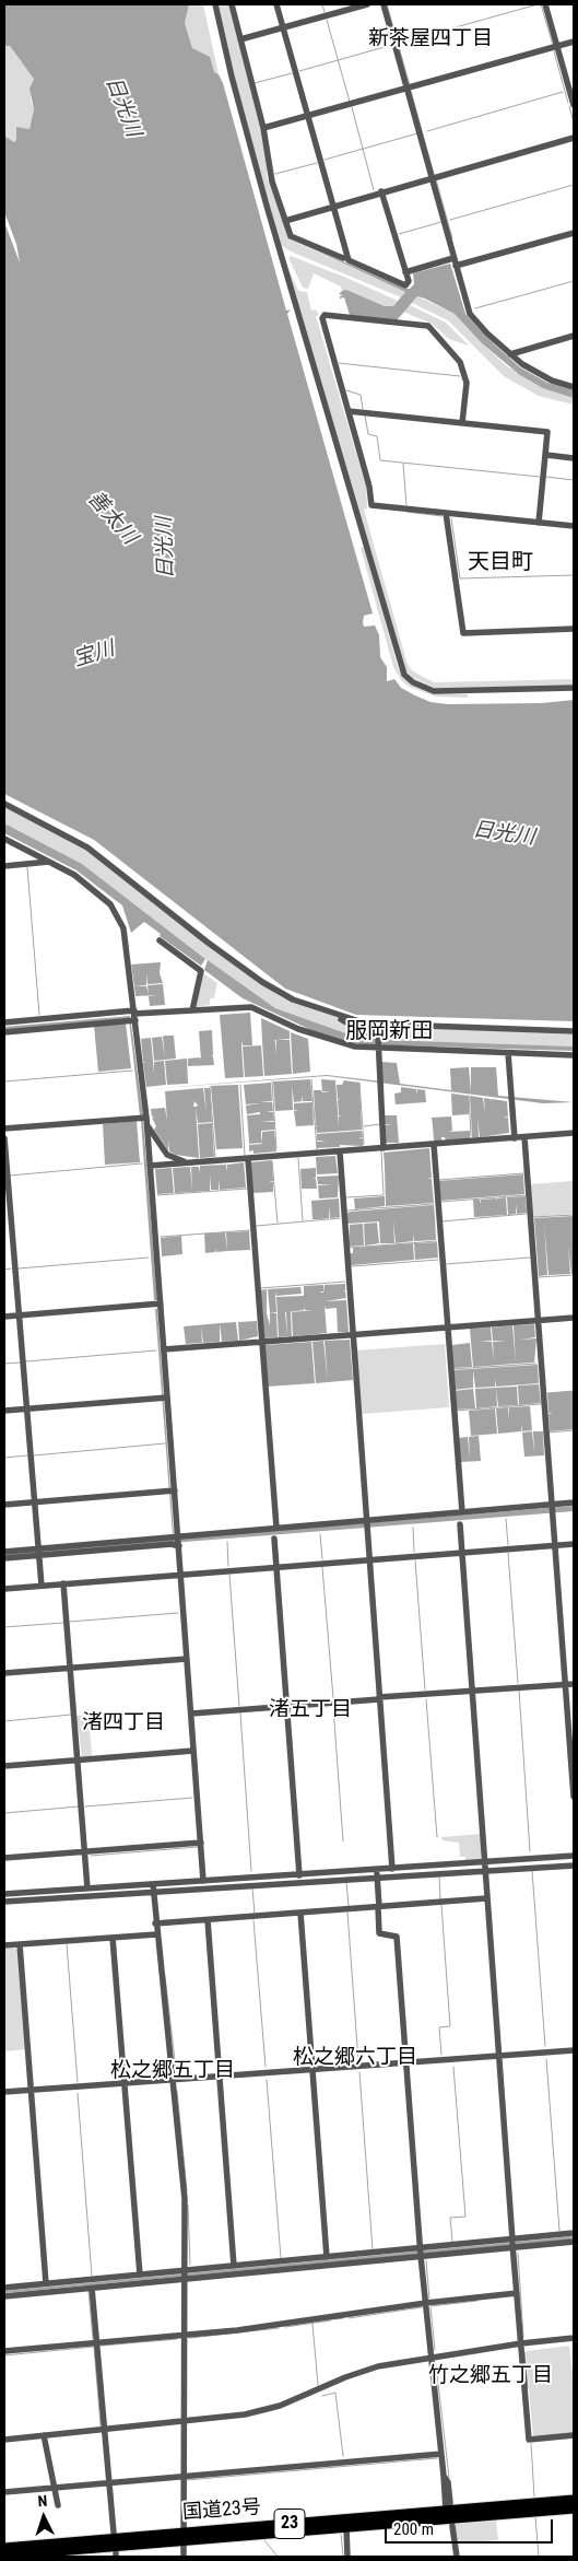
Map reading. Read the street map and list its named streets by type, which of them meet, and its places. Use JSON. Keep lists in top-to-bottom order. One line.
{"streets":{"highway":["国道23号","23"]},"districts":["新茶屋四丁目","天目町","服岡新田","渚五丁目","渚四丁目","松之郷六丁目","松之郷五丁目","竹之郷五丁目"],"water":["日光川","善太川","宝川"],"scale_bar":"200 m","north":"top"}
